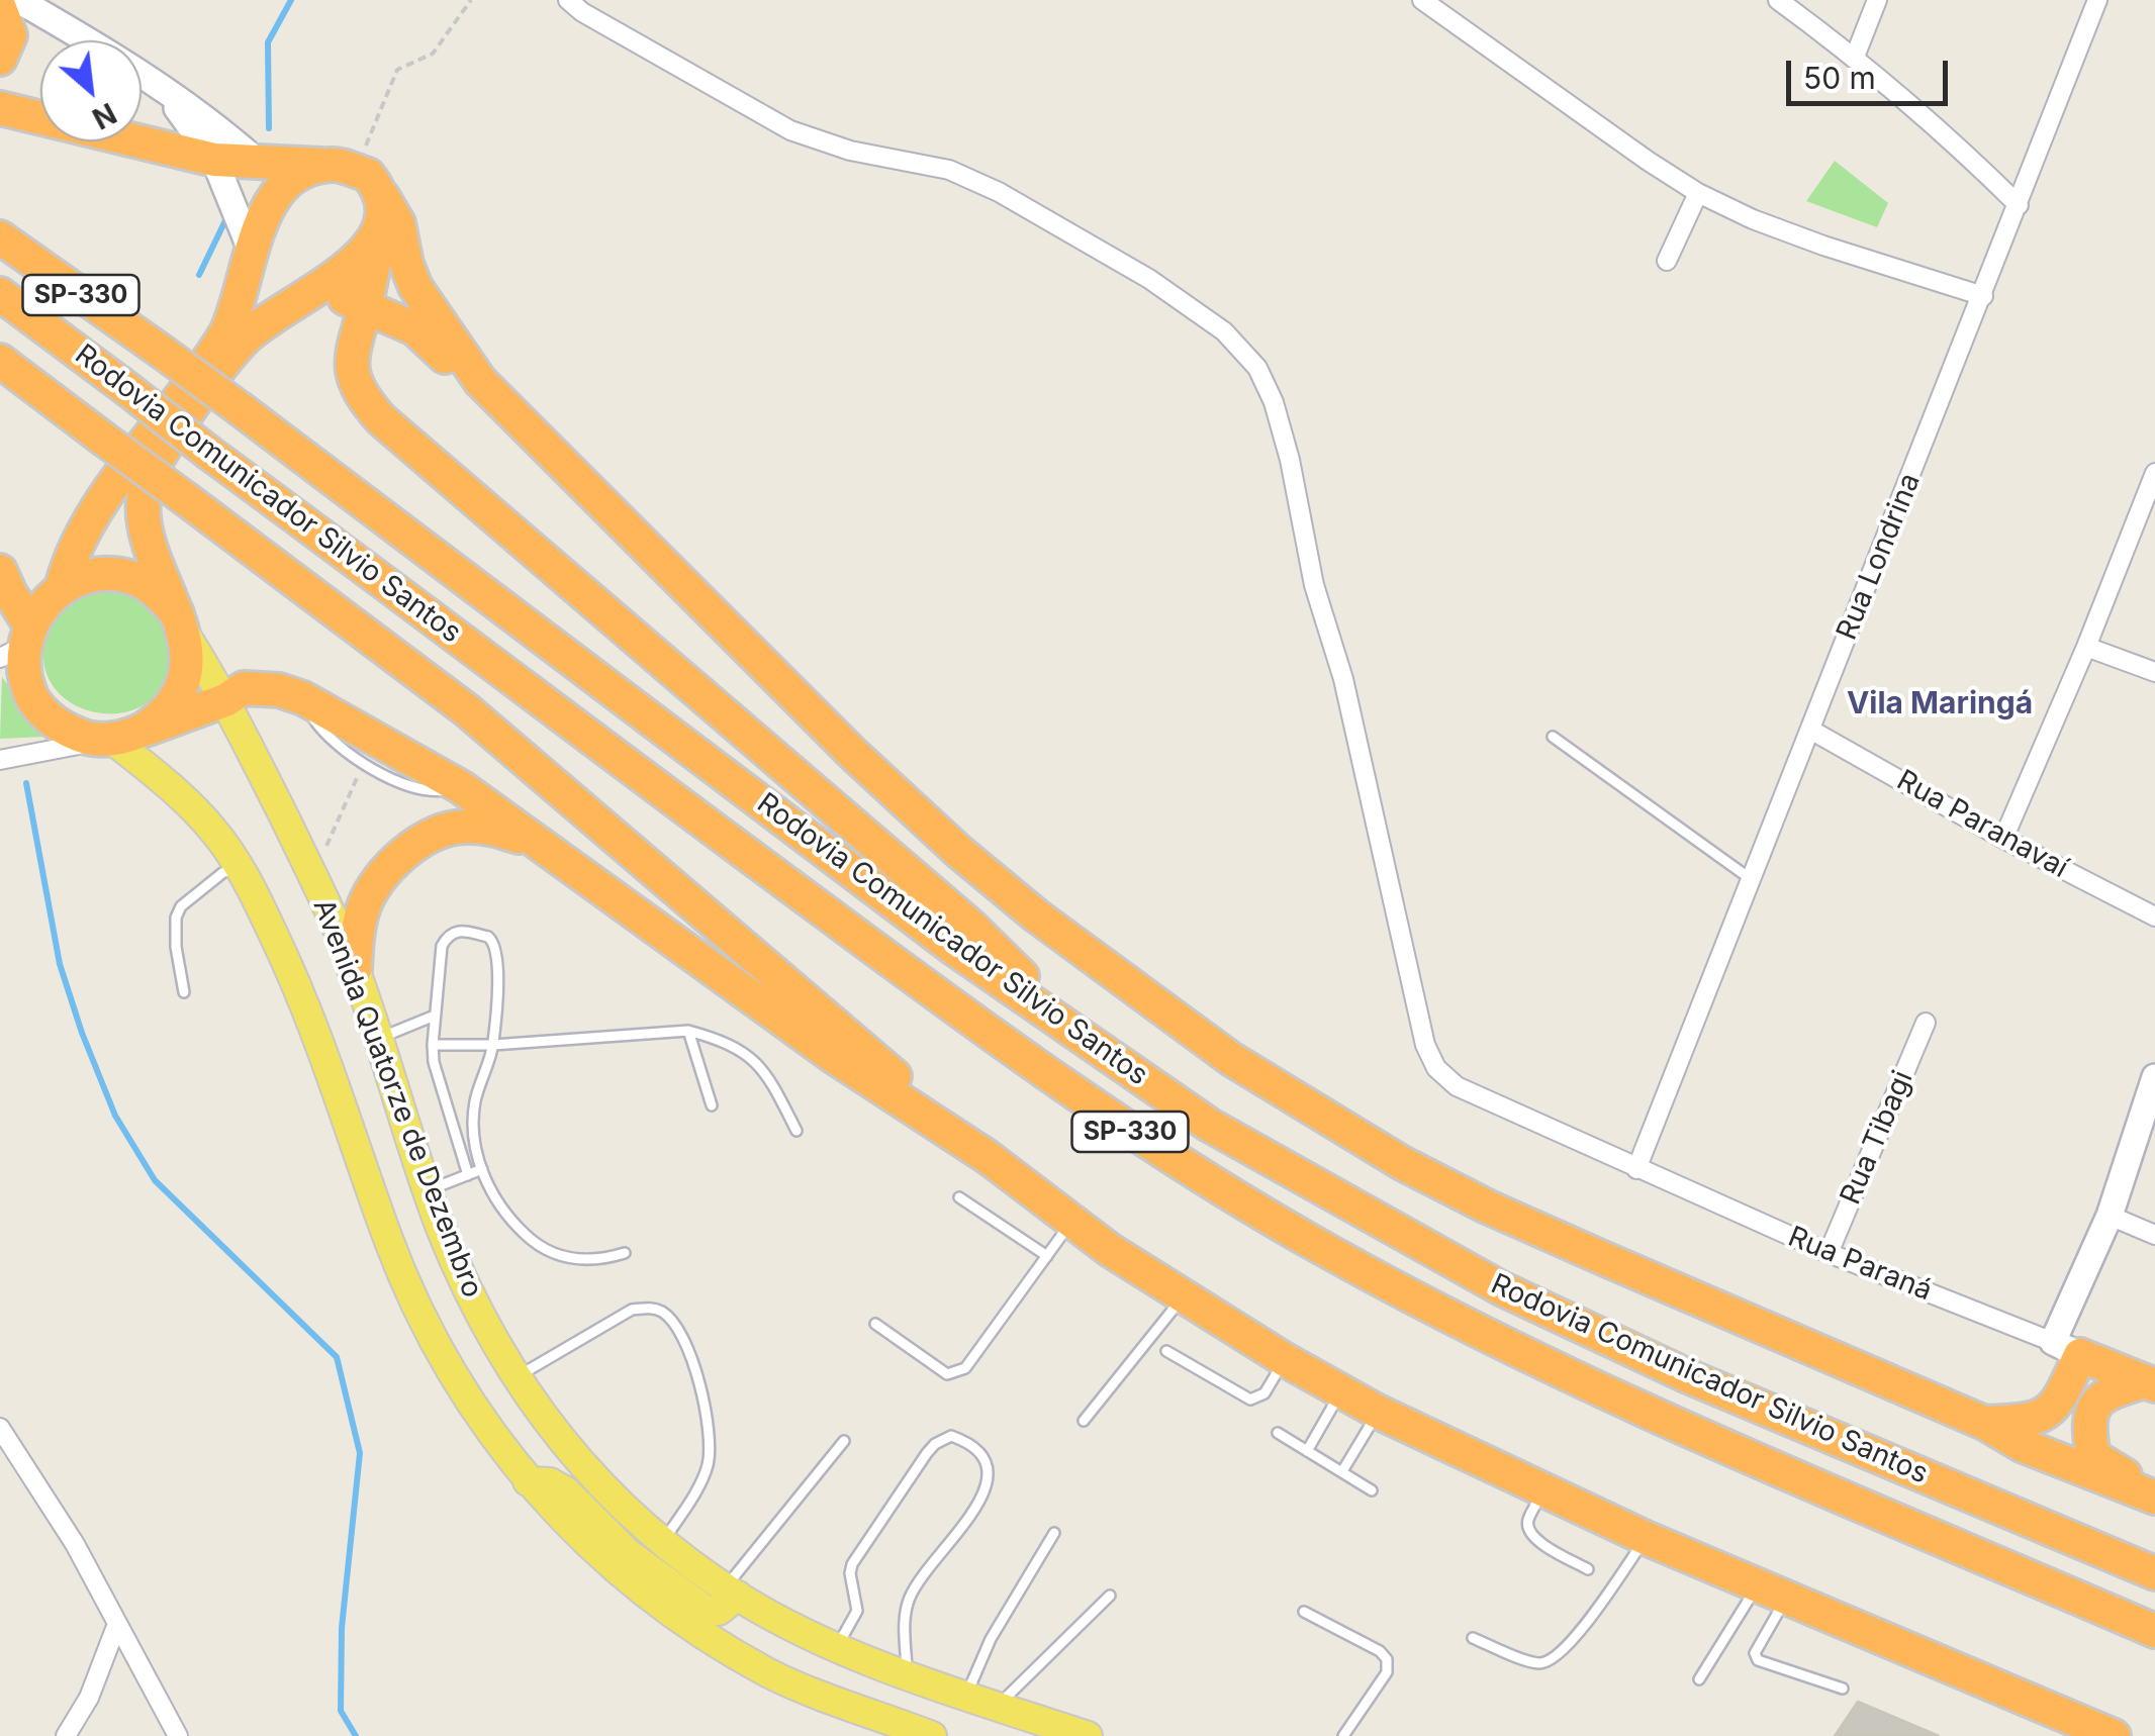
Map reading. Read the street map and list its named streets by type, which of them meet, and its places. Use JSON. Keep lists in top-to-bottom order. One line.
{"streets":{"highway":["SP-330","Rodovia Comunicador Silvio Santos","Rua Paraná"],"main road":["Avenida Quatorze de Dezembro"],"street":["Rua Londrina","Rua Paranavaí","Rua Tibagi"]},"crossings":[["Rua Londrina","Rua Paranavaí"],["Rua Londrina","Rua Paraná"],["Rua Tibagi","Rua Paraná"]],"districts":["Vila Maringá"],"scale_bar":"50 m","north":"bottom right"}
